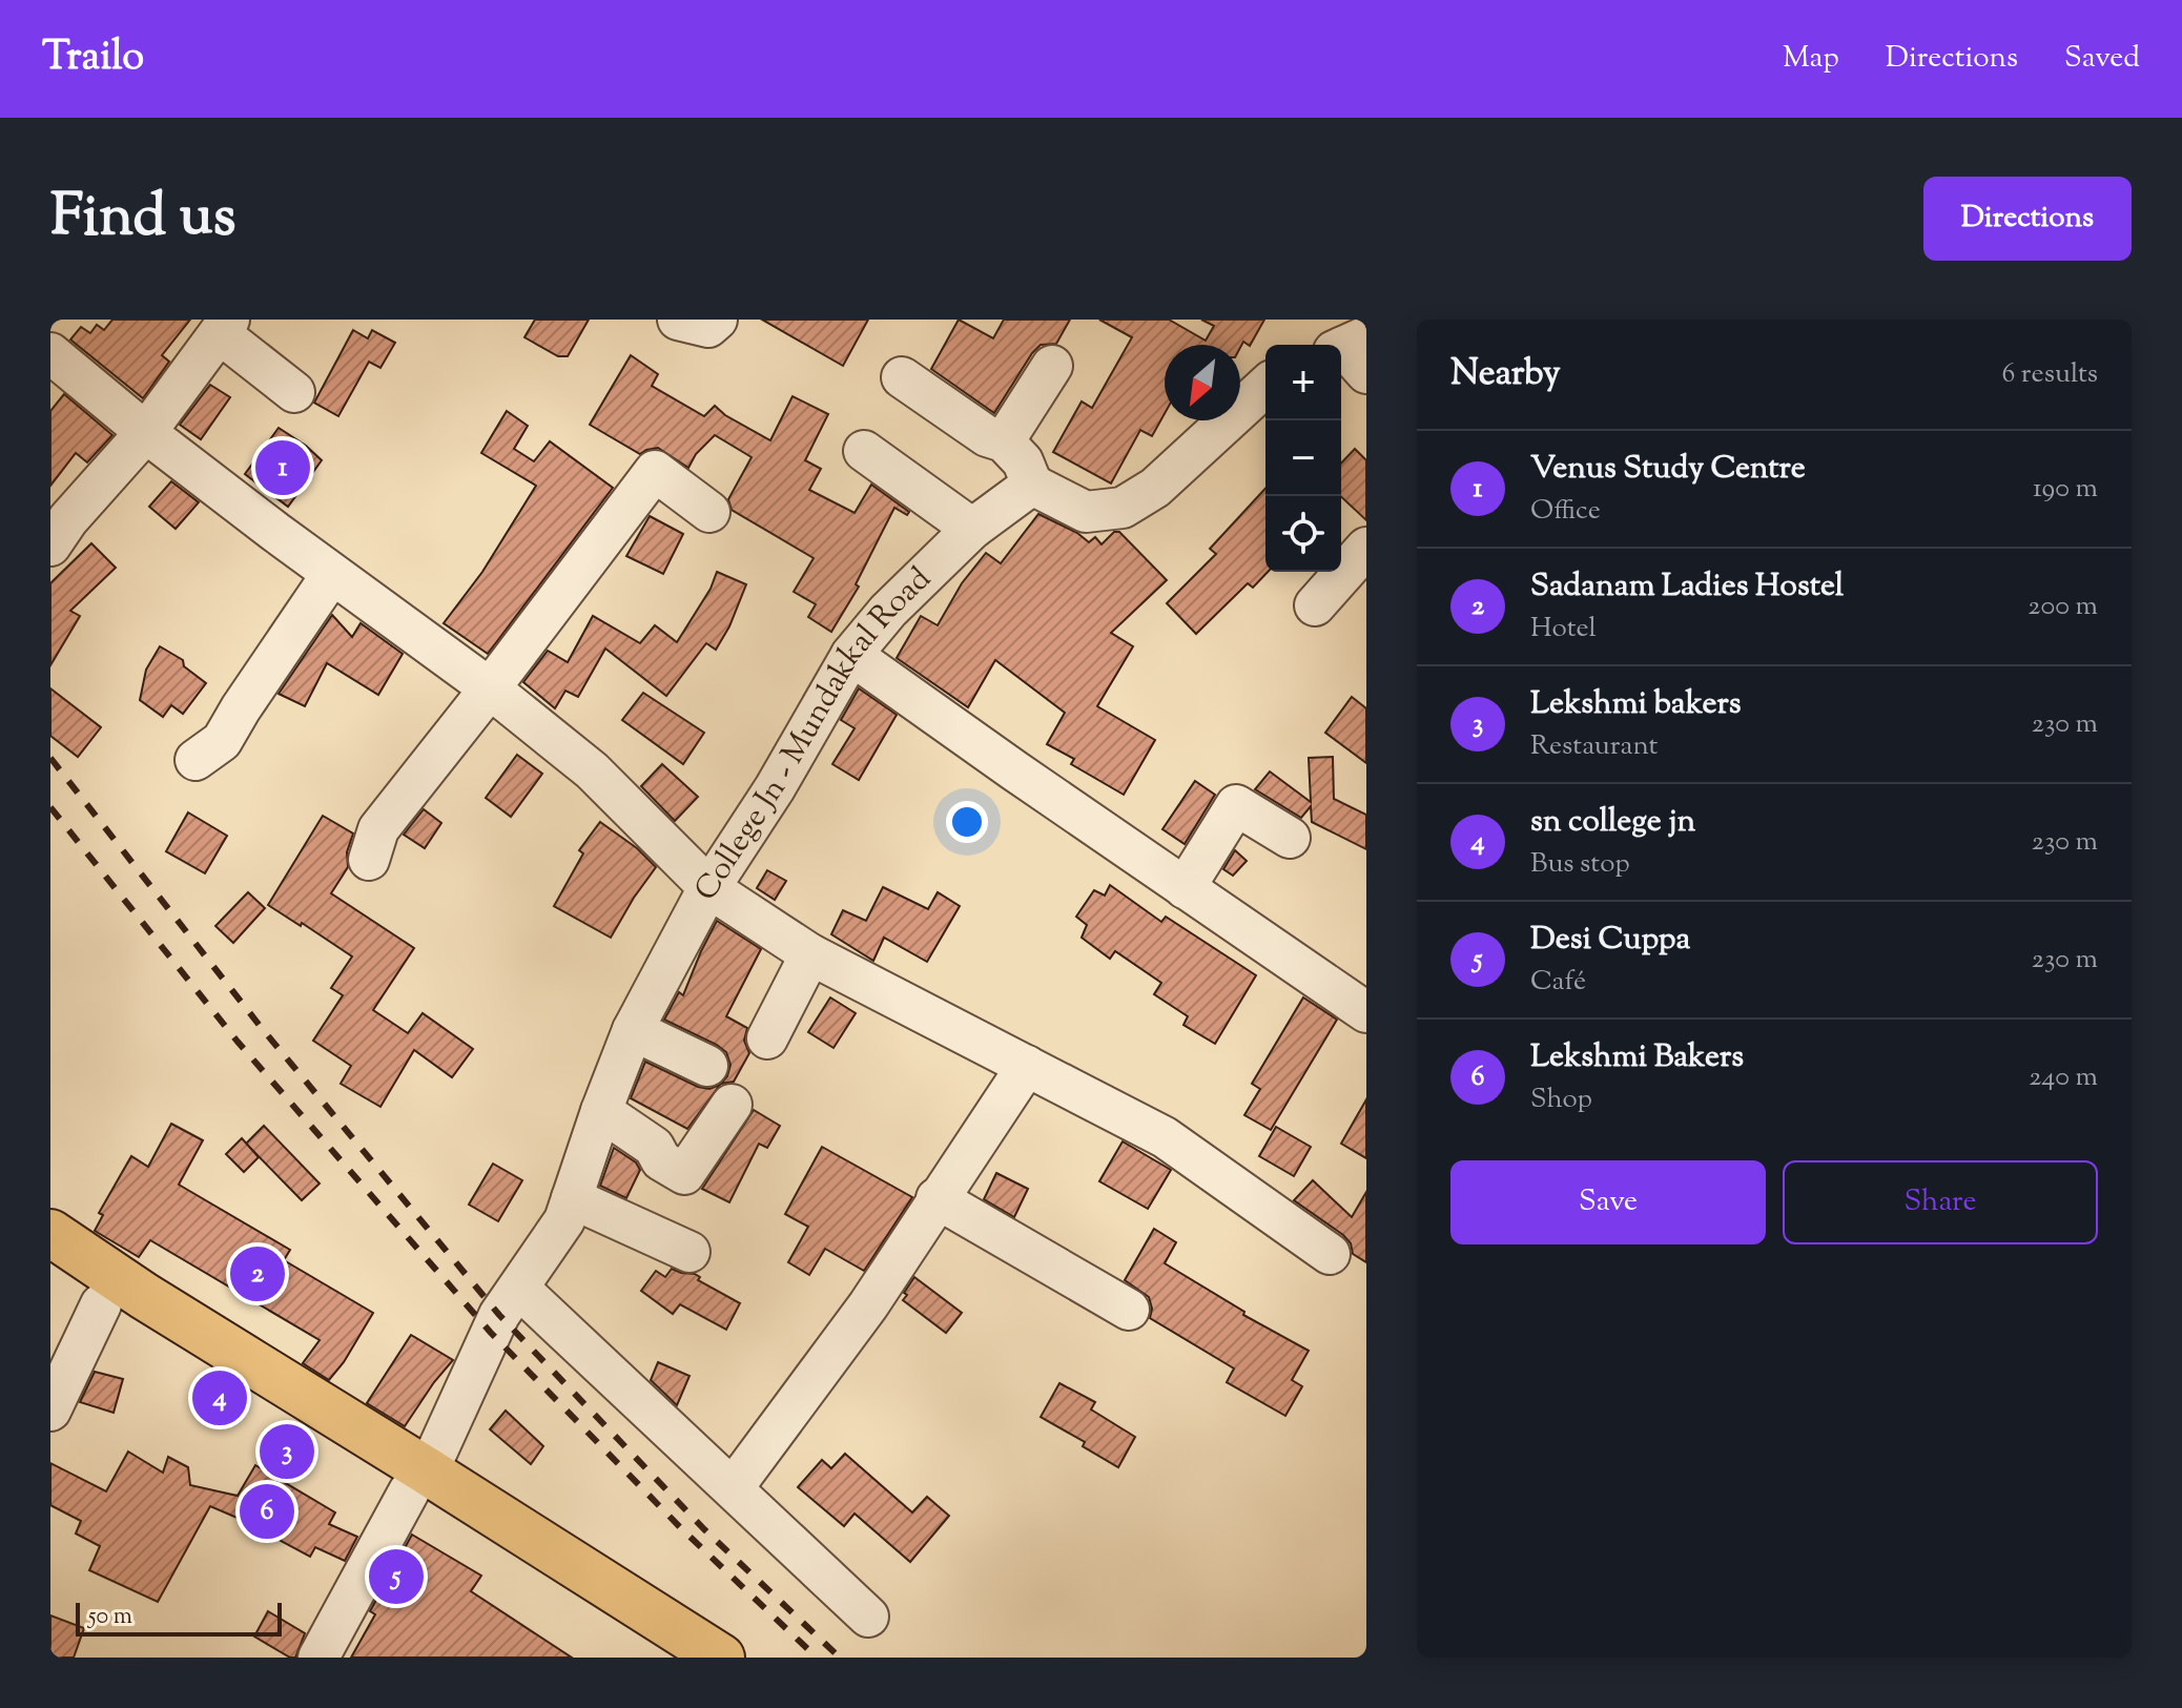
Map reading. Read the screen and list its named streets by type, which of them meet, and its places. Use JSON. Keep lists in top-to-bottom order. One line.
{"streets":{"street":["College Jn - Mundakkal Road"]},"scale_bar":"50 m","north":"bottom left","page":{"header":"Trailo","nav":["Map","Directions","Saved"],"title":"Find us","buttons":["Directions",["Save","Share"]],"heading":["Nearby","6 results"],"map_buttons":["+","−"],"list":[{"mark":"1","name":"Venus Study Centre","note":"Office","value":"190 m"},{"mark":"2","name":"Sadanam Ladies Hostel","note":"Hotel","value":"200 m"},{"mark":"3","name":"Lekshmi bakers","note":"Restaurant","value":"230 m"},{"mark":"4","name":"sn college jn","note":"Bus stop","value":"230 m"},{"mark":"5","name":"Desi Cuppa","note":"Café","value":"230 m"},{"mark":"6","name":"Lekshmi Bakers","note":"Shop","value":"240 m"}],"pins":["1","2","4","3","6","5"],"scale":"50 m"}}
